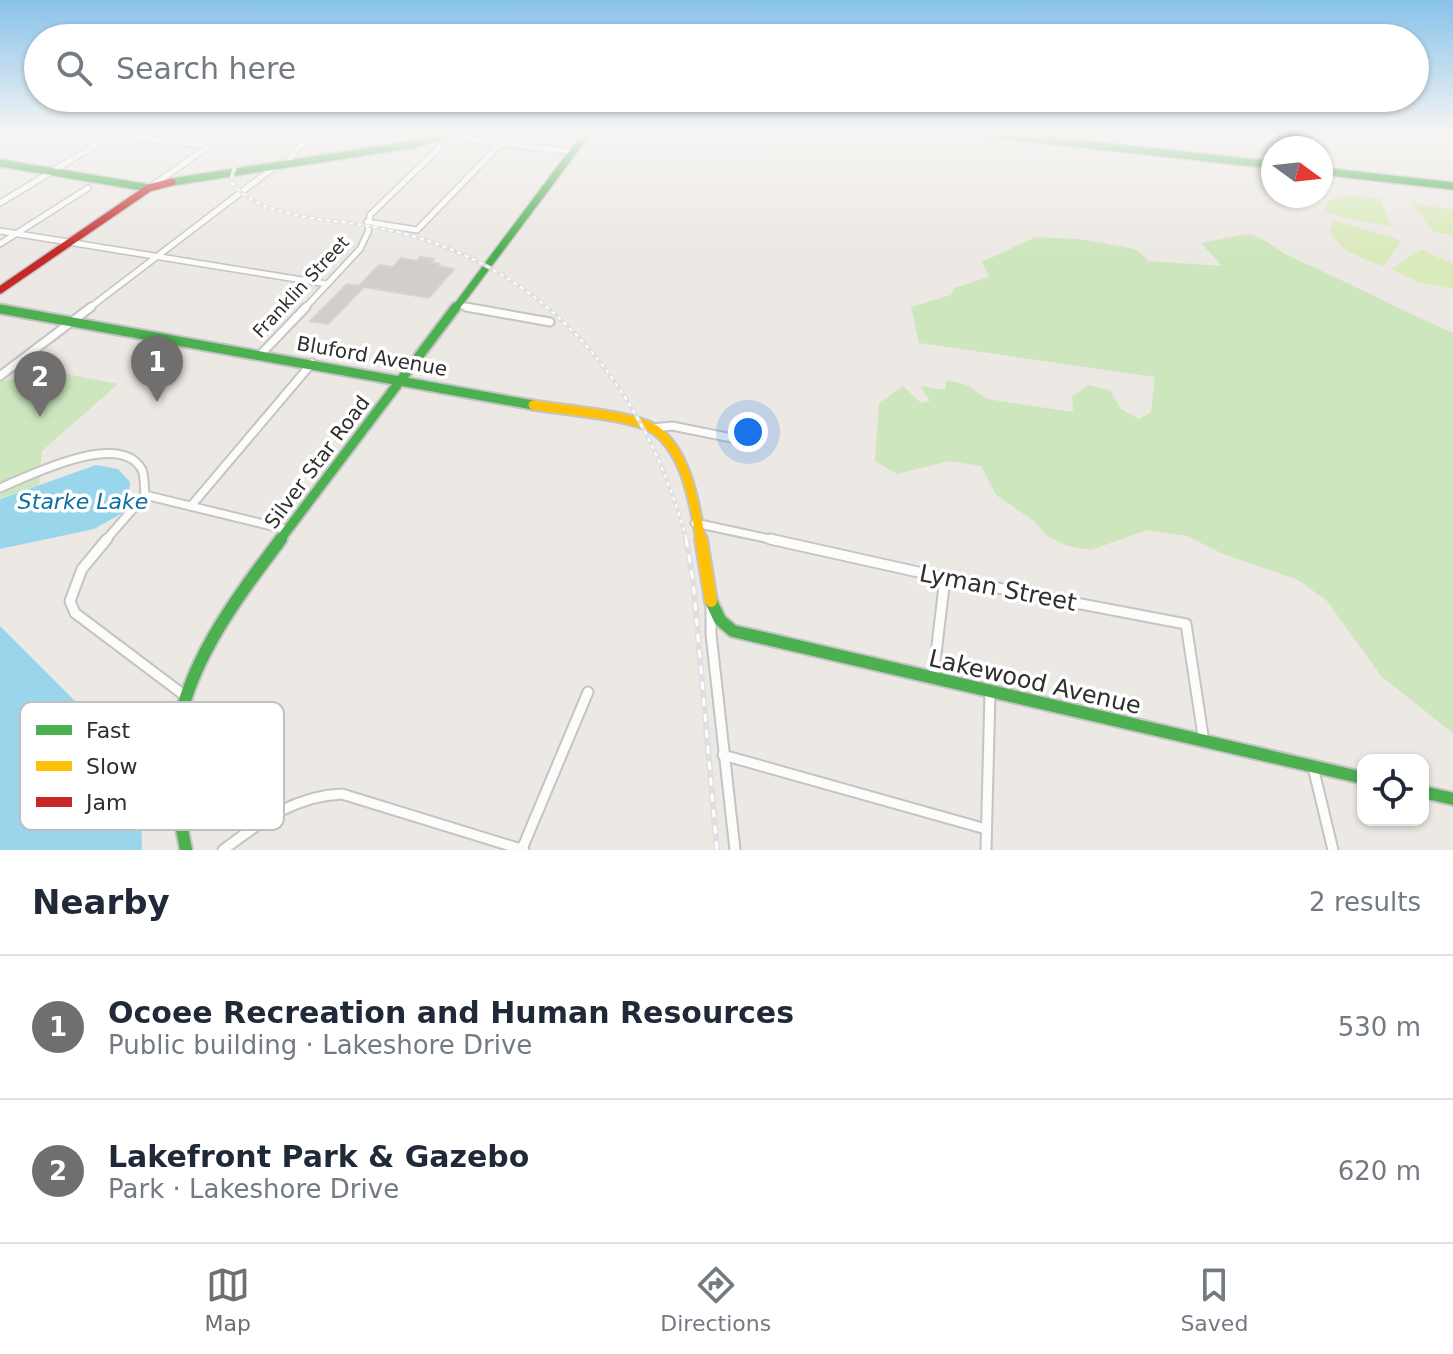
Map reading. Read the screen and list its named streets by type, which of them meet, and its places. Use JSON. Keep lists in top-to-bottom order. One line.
{"streets":{"street":["Franklin Street","Bluford Avenue","Silver Star Road","Lyman Street","Lakewood Avenue"]},"crossings":[["Franklin Street","Bluford Avenue"],["Bluford Avenue","Silver Star Road"],["Lyman Street","Lakewood Avenue"]],"water":["Starke Lake"],"legend":["Fast","Slow","Jam"],"north":"right","page":{"search":"Search here","pins":["1","2"],"heading":["Nearby","2 results"],"list":[{"mark":"1","name":"Ocoee Recreation and Human Resources","note":"Public building · Lakeshore Drive","value":"530 m"},{"mark":"2","name":"Lakefront Park & Gazebo","note":"Park · Lakeshore Drive","value":"620 m"}],"nav":["Map","Directions","Saved"]}}
